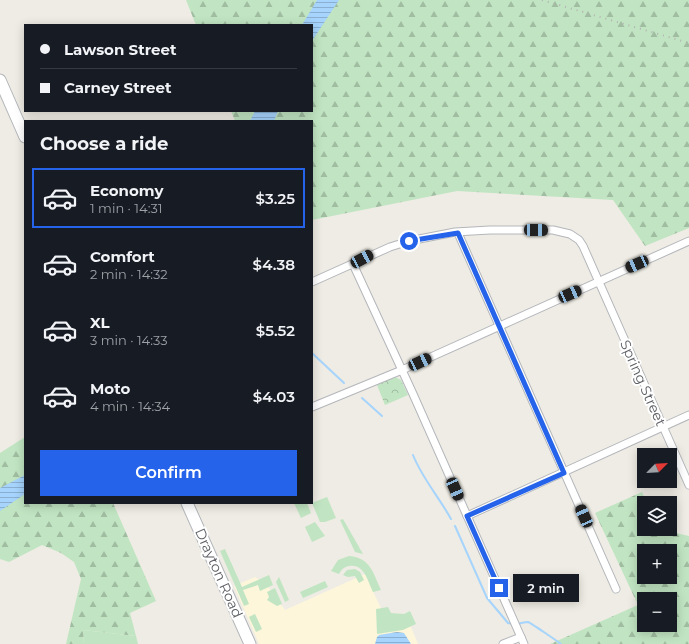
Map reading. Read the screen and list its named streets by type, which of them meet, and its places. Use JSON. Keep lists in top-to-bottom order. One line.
{"streets":{"main road":["Drayton Road"],"street":["Spring Street"]},"north":"top right","page":{"banner":["Lawson Street","Carney Street"],"heading":"Choose a ride","list":[{"name":"Economy","note":"1 min · 14:31","value":"$3.25"},{"name":"Comfort","note":"2 min · 14:32","value":"$4.38"},{"name":"XL","note":"3 min · 14:33","value":"$5.52"},{"name":"Moto","note":"4 min · 14:34","value":"$4.03"}],"buttons":"Confirm","map_buttons":["+","−"],"bubble":"2 min"}}
